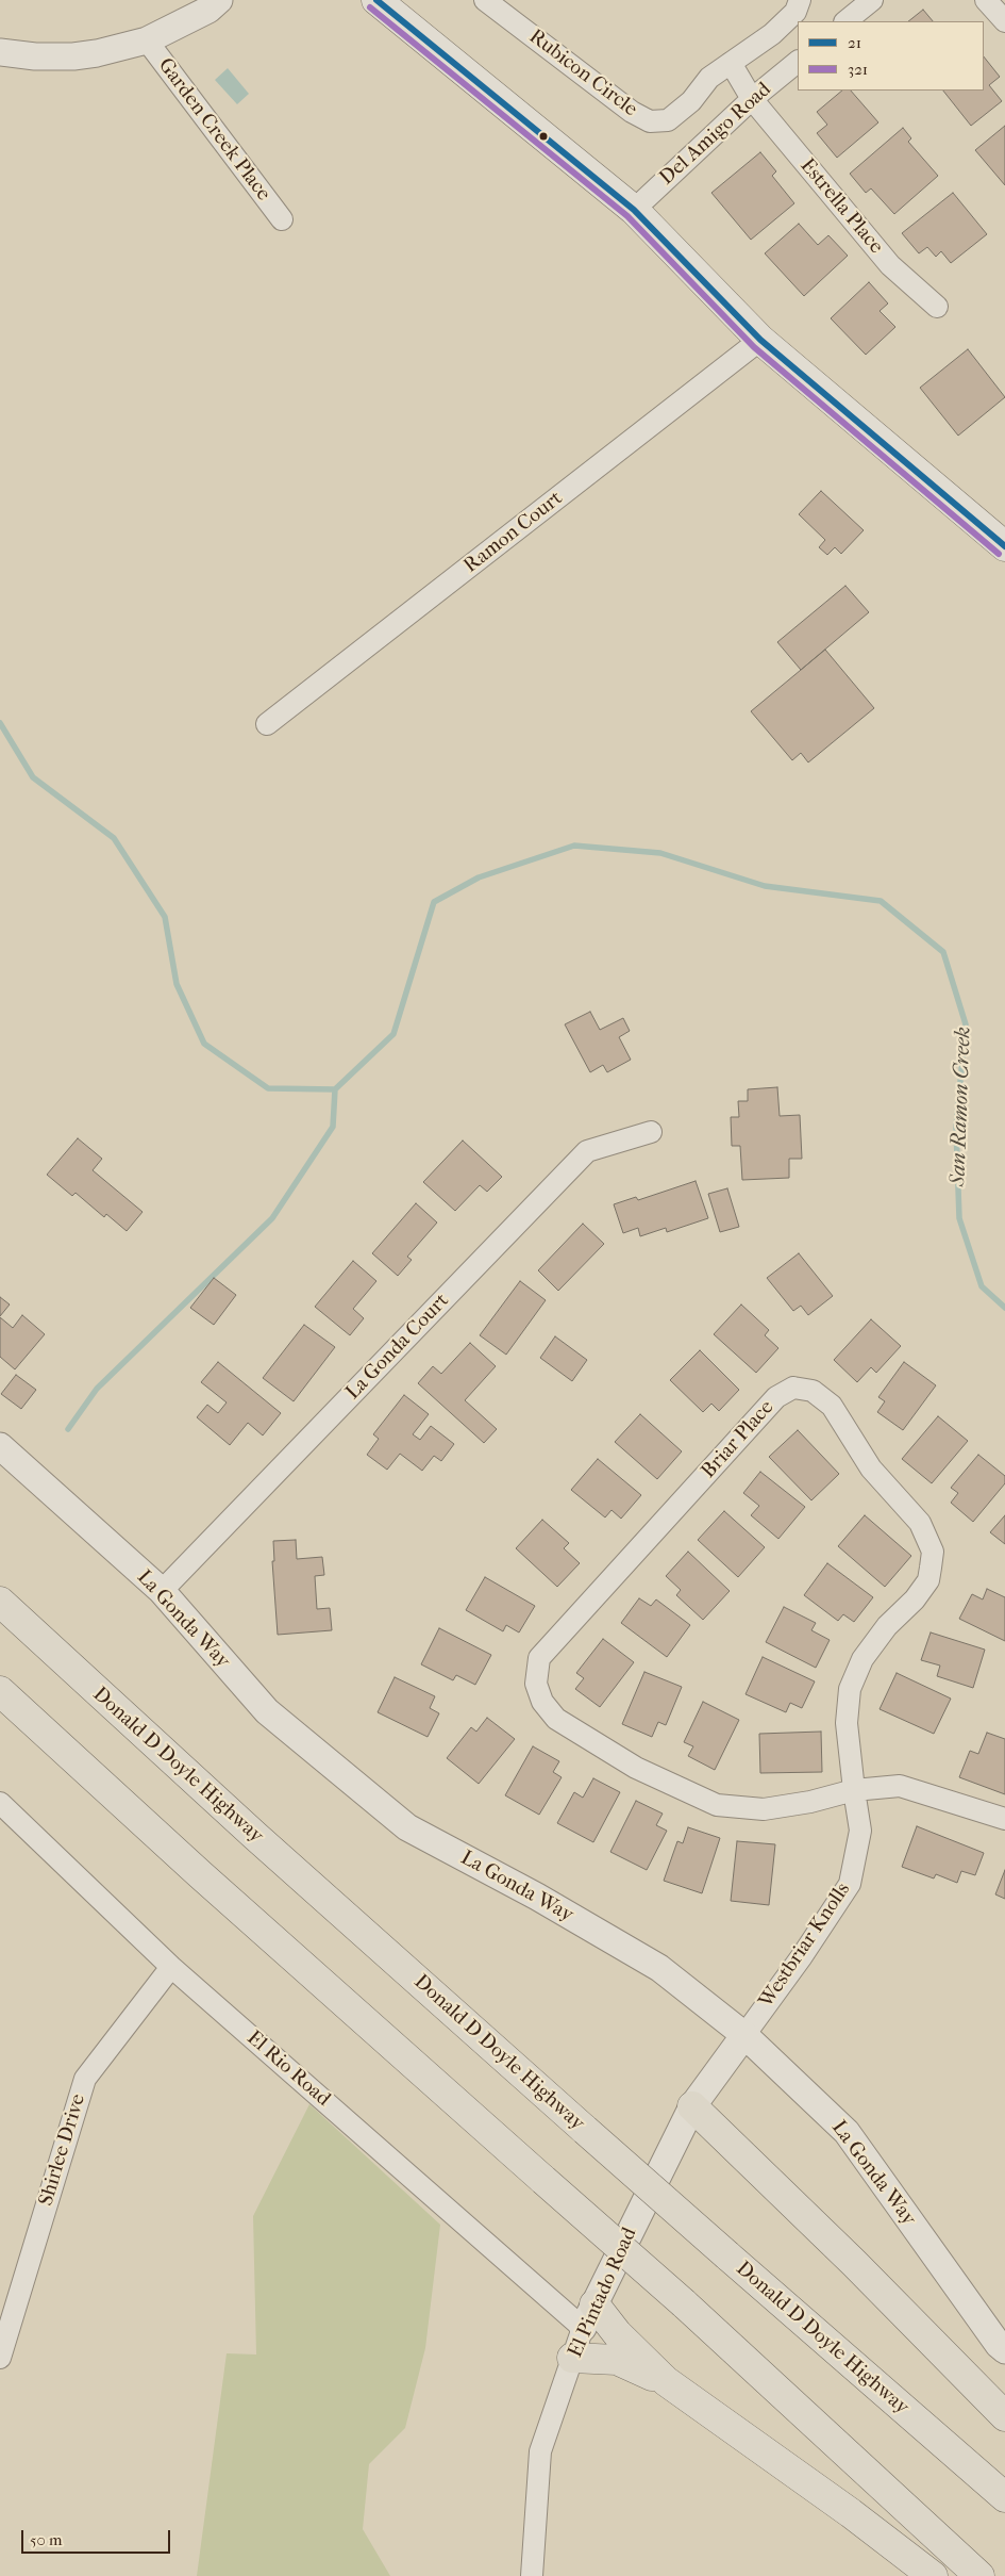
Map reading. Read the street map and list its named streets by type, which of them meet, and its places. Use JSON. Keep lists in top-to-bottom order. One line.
{"streets":{"highway":["Donald D Doyle Highway"],"street":["Rubicon Circle","Garden Creek Place","Del Amigo Road","Estrella Place","Ramon Court","La Gonda Court","Briar Place","La Gonda Way","Westbriar Knolls","El Rio Road","Shirlee Drive","El Pintado Road"]},"crossings":[["Del Amigo Road","Estrella Place"],["La Gonda Court","La Gonda Way"],["Briar Place","Westbriar Knolls"],["La Gonda Way","Westbriar Knolls"],["La Gonda Way","El Pintado Road"],["Westbriar Knolls","El Pintado Road"],["El Rio Road","Shirlee Drive"],["El Rio Road","El Pintado Road"]],"water":["San Ramon Creek"],"lines":["transit line 21","transit line 321"],"legend":["21","321"],"scale_bar":"50 m"}
